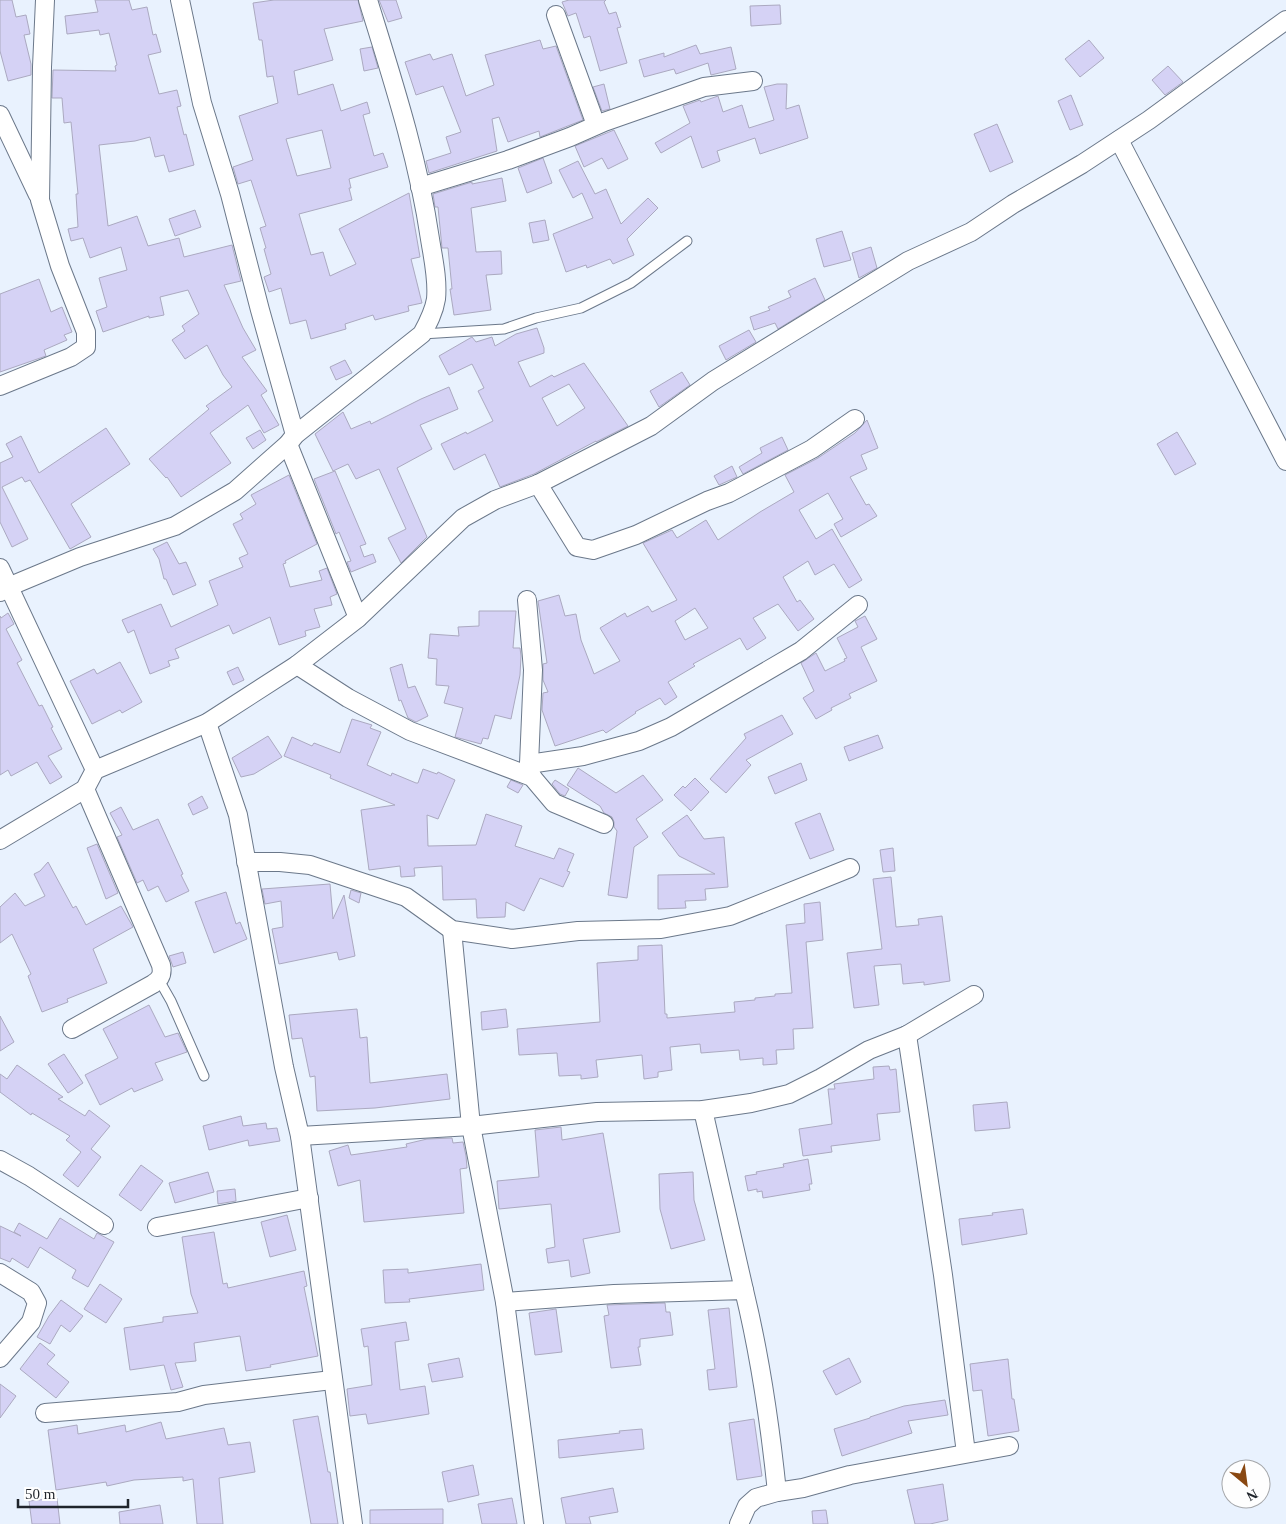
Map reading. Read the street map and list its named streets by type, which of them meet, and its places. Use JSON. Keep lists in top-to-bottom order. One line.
{"scale_bar":"50 m","north":"bottom right"}
